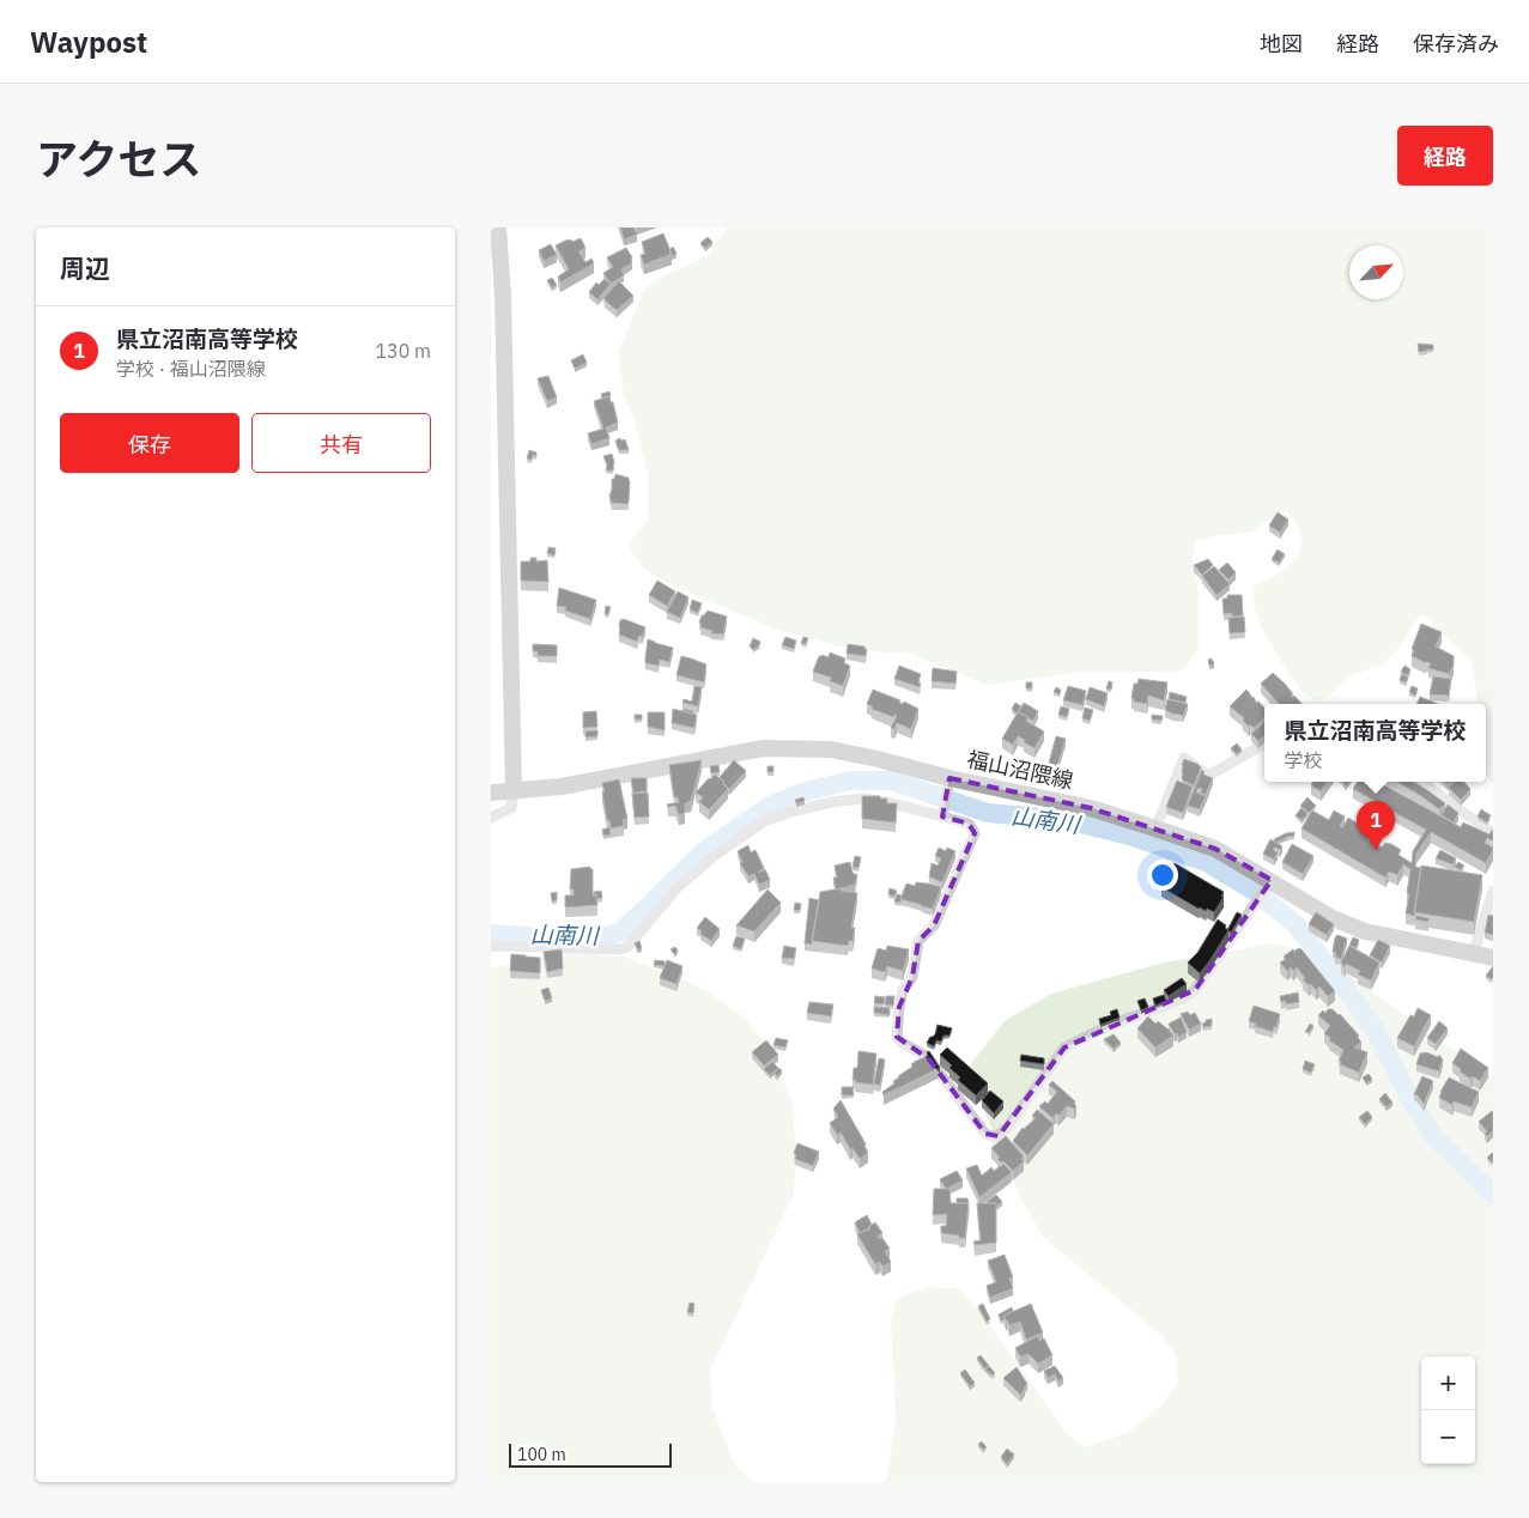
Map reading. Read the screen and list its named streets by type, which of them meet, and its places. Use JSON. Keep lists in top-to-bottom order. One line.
{"streets":{"main road":["福山沼隈線"]},"water":["山南川"],"scale_bar":"100 m","north":"top right","page":{"header":"Waypost","nav":["地図","経路","保存済み"],"title":"アクセス","buttons":["経路",["保存","共有"]],"heading":"周辺","list":[{"mark":"1","name":"県立沼南高等学校","note":"学校 · 福山沼隈線","value":"130 m"}],"popup":["県立沼南高等学校","学校"],"pins":"1","map_buttons":["+","−"],"scale":"100 m"}}
